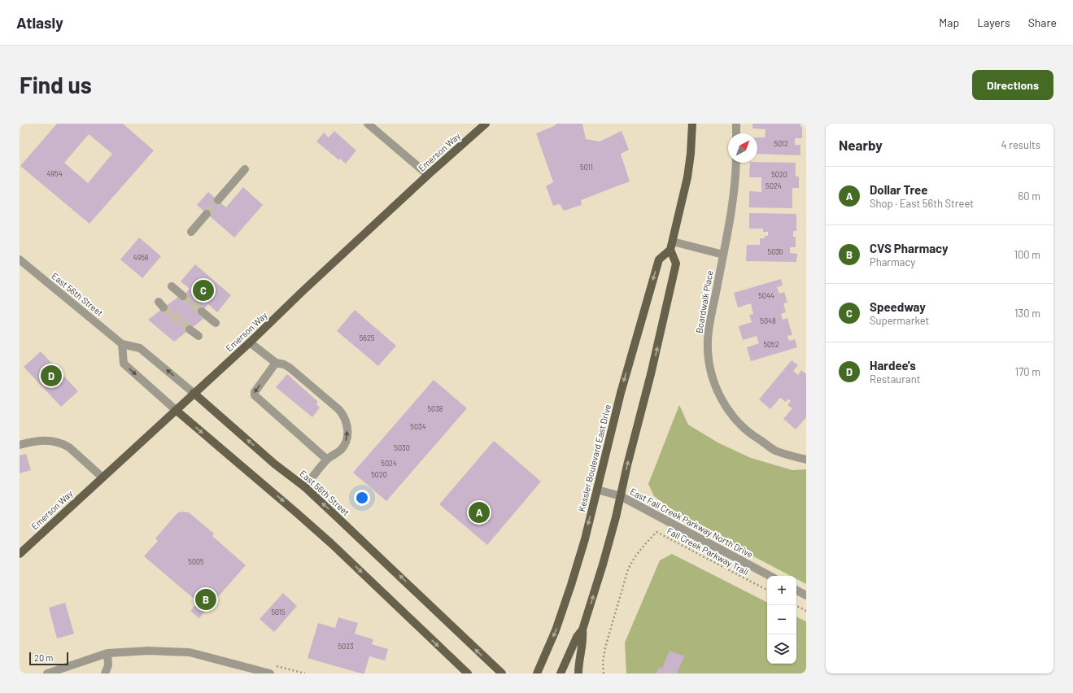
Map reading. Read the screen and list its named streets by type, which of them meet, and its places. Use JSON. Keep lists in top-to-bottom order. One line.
{"streets":{"main road":["Emerson Way","East 56th Street","Kessler Boulevard East Drive"],"street":["Boardwalk Place","East Fall Creek Parkway North Drive"],"path":["Fall Creek Parkway Trail"]},"crossings":[["Emerson Way","East 56th Street"],["Kessler Boulevard East Drive","East Fall Creek Parkway North Drive"]],"one_way":["East 56th Street"],"house_numbers":["5012","5011","4954","5020","5024","5036","4958","5044","5048","5625","5052","5038","5034","5030","5024","5020","5005","5015","5023"],"scale_bar":"20 m","north":"top right","page":{"header":"Atlasly","nav":["Map","Layers","Share"],"buttons":"Directions","title":"Find us","heading":["Nearby","4 results"],"list":[{"mark":"A","name":"Dollar Tree","note":"Shop · East 56th Street","value":"60 m"},{"mark":"B","name":"CVS Pharmacy","note":"Pharmacy","value":"100 m"},{"mark":"C","name":"Speedway","note":"Supermarket","value":"130 m"},{"mark":"D","name":"Hardee's","note":"Restaurant","value":"170 m"}],"pins":["C","D","A","B"],"map_buttons":["+","−"],"scale":"20 m"}}
